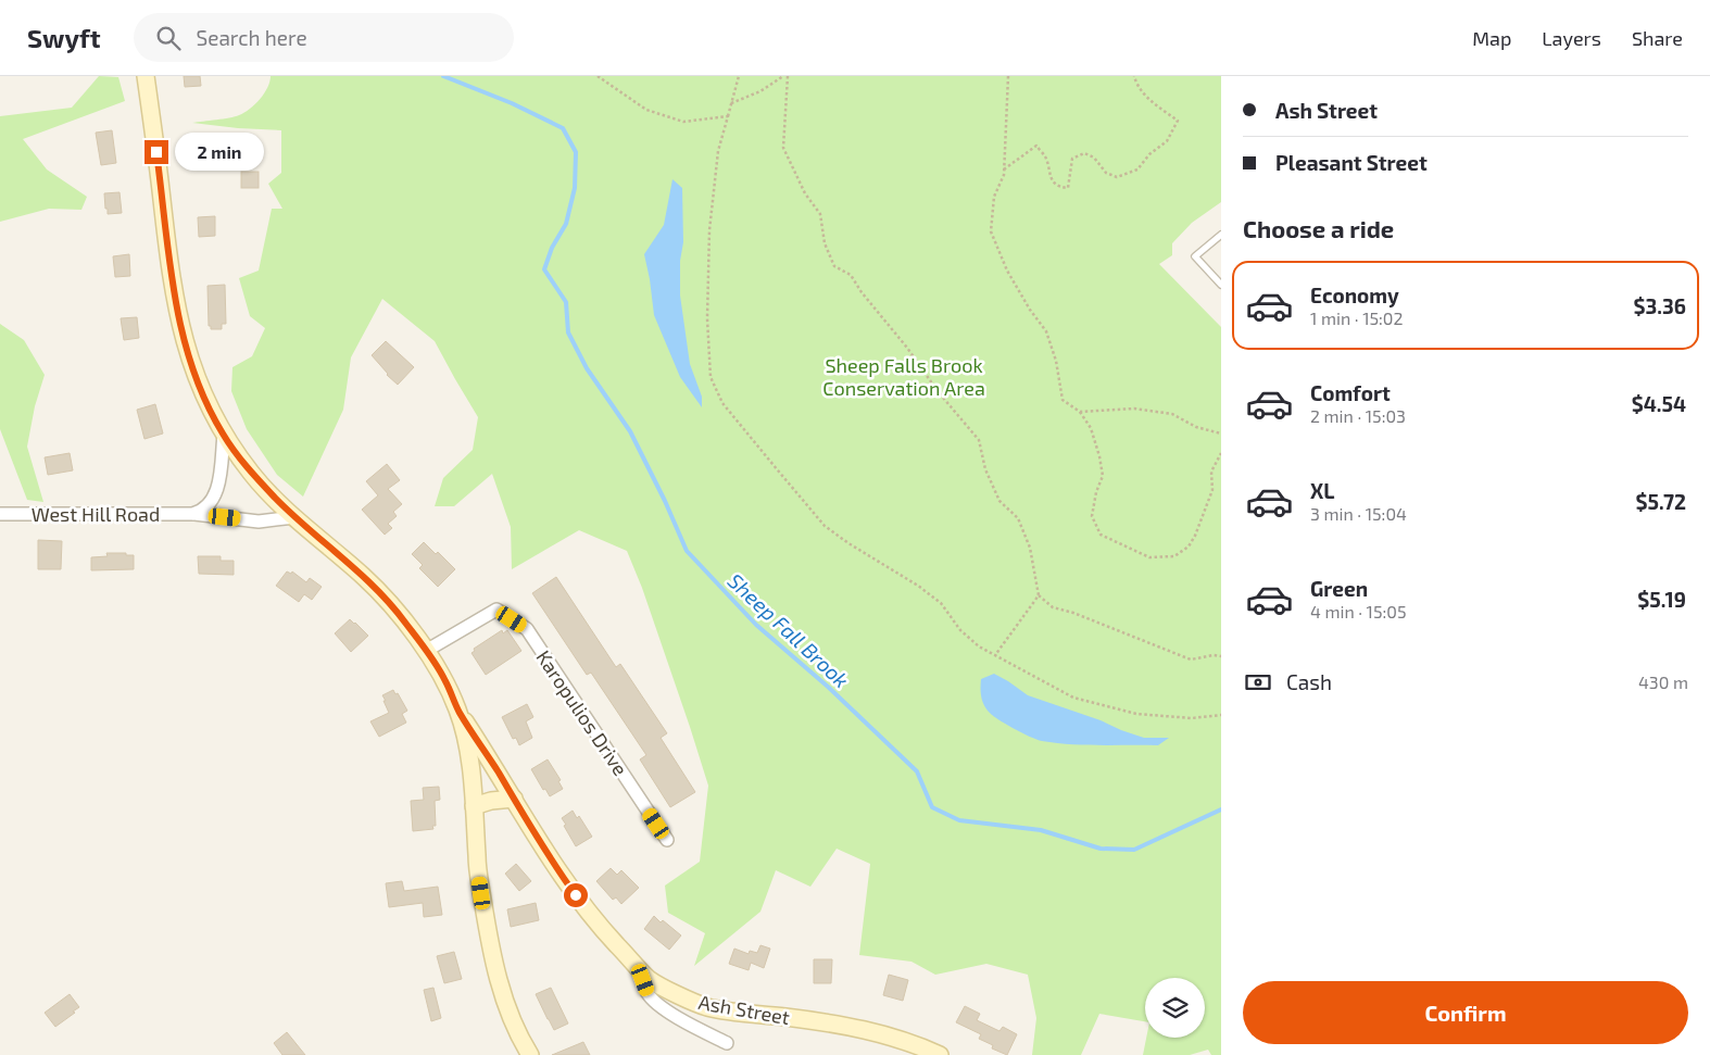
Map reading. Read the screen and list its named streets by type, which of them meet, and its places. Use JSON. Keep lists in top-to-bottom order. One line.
{"streets":{"street":["West Hill Road","Karopulios Drive","Ash Street"]},"water":["Sheep Fall Brook"],"parks":["Sheep Falls Brook Conservation Area"],"page":{"header":"Swyft","search":"Search here","nav":["Map","Layers","Share"],"banner":["Ash Street","Pleasant Street"],"bubble":"2 min","heading":"Choose a ride","list":[{"name":"Economy","note":"1 min · 15:02","value":"$3.36"},{"name":"Comfort","note":"2 min · 15:03","value":"$4.54"},{"name":"XL","note":"3 min · 15:04","value":"$5.72"},{"name":"Green","note":"4 min · 15:05","value":"$5.19"}],"pay":["Cash","430 m"],"buttons":"Confirm"}}
